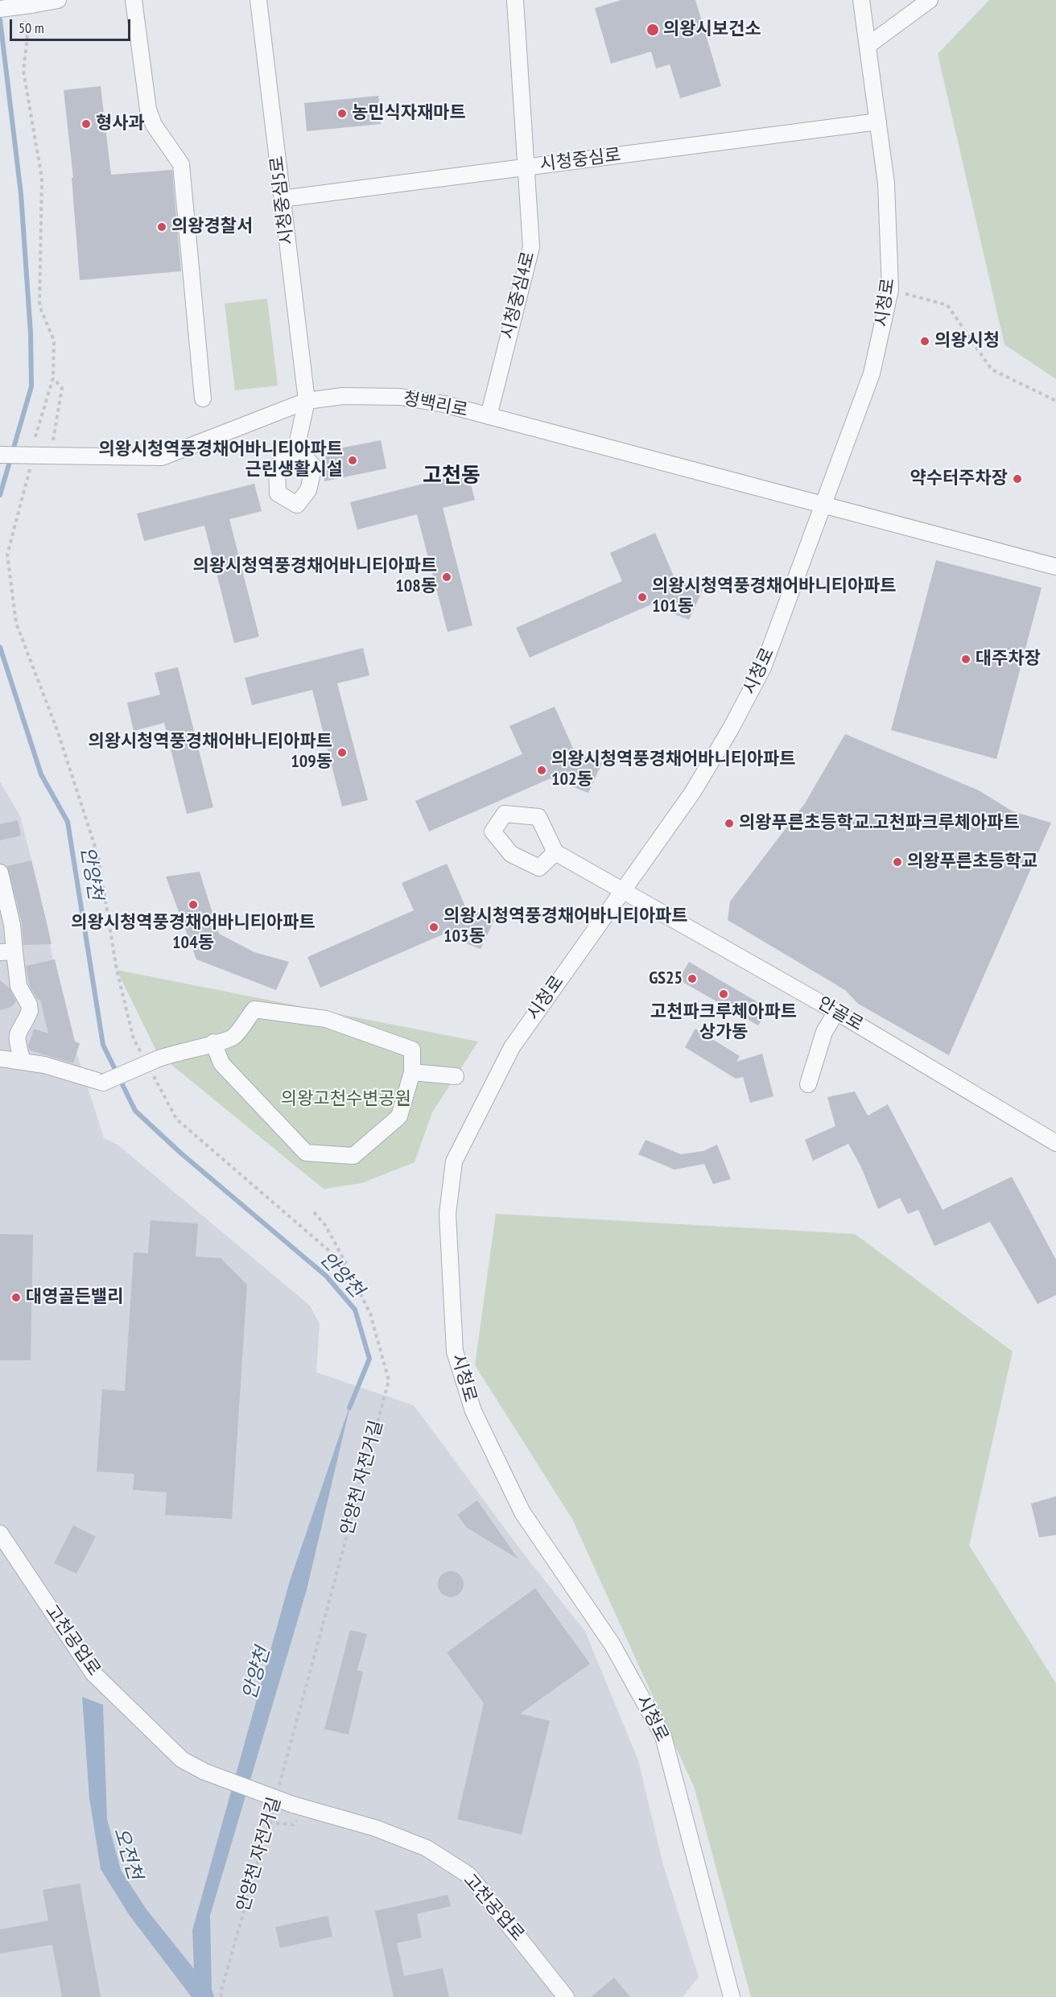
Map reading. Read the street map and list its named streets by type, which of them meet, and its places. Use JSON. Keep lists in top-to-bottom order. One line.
{"streets":{"street":["시청중심로","시청중심5로","시청중심4로","시청로","청백리로","안골로","고천공업로"],"path":["안양천 자전거길"]},"crossings":[["시청중심로","시청중심5로"],["시청중심로","시청중심4로"],["시청중심로","시청로"],["시청중심5로","청백리로"],["시청중심4로","청백리로"],["시청로","청백리로"],["시청로","안골로"]],"districts":["고천동"],"water":["안양천","오전천"],"parks":["의왕고천수변공원"],"places":["의왕시보건소","농민식자재마트","형사과","의왕경찰서","의왕시청","의왕시청역풍경채어바니티아파트 근린생활시설","약수터주차장","의왕시청역풍경채어바니티아파트 108동","의왕시청역풍경채어바니티아파트 101동","대주차장","의왕시청역풍경채어바니티아파트 109동","의왕시청역풍경채어바니티아파트 102동","의왕푸른초등학교.고천파크루체아파트","의왕푸른초등학교","의왕시청역풍경채어바니티아파트 104동","의왕시청역풍경채어바니티아파트 103동","GS25","고천파크루체아파트 상가동","대영골든밸리"],"scale_bar":"50 m"}
